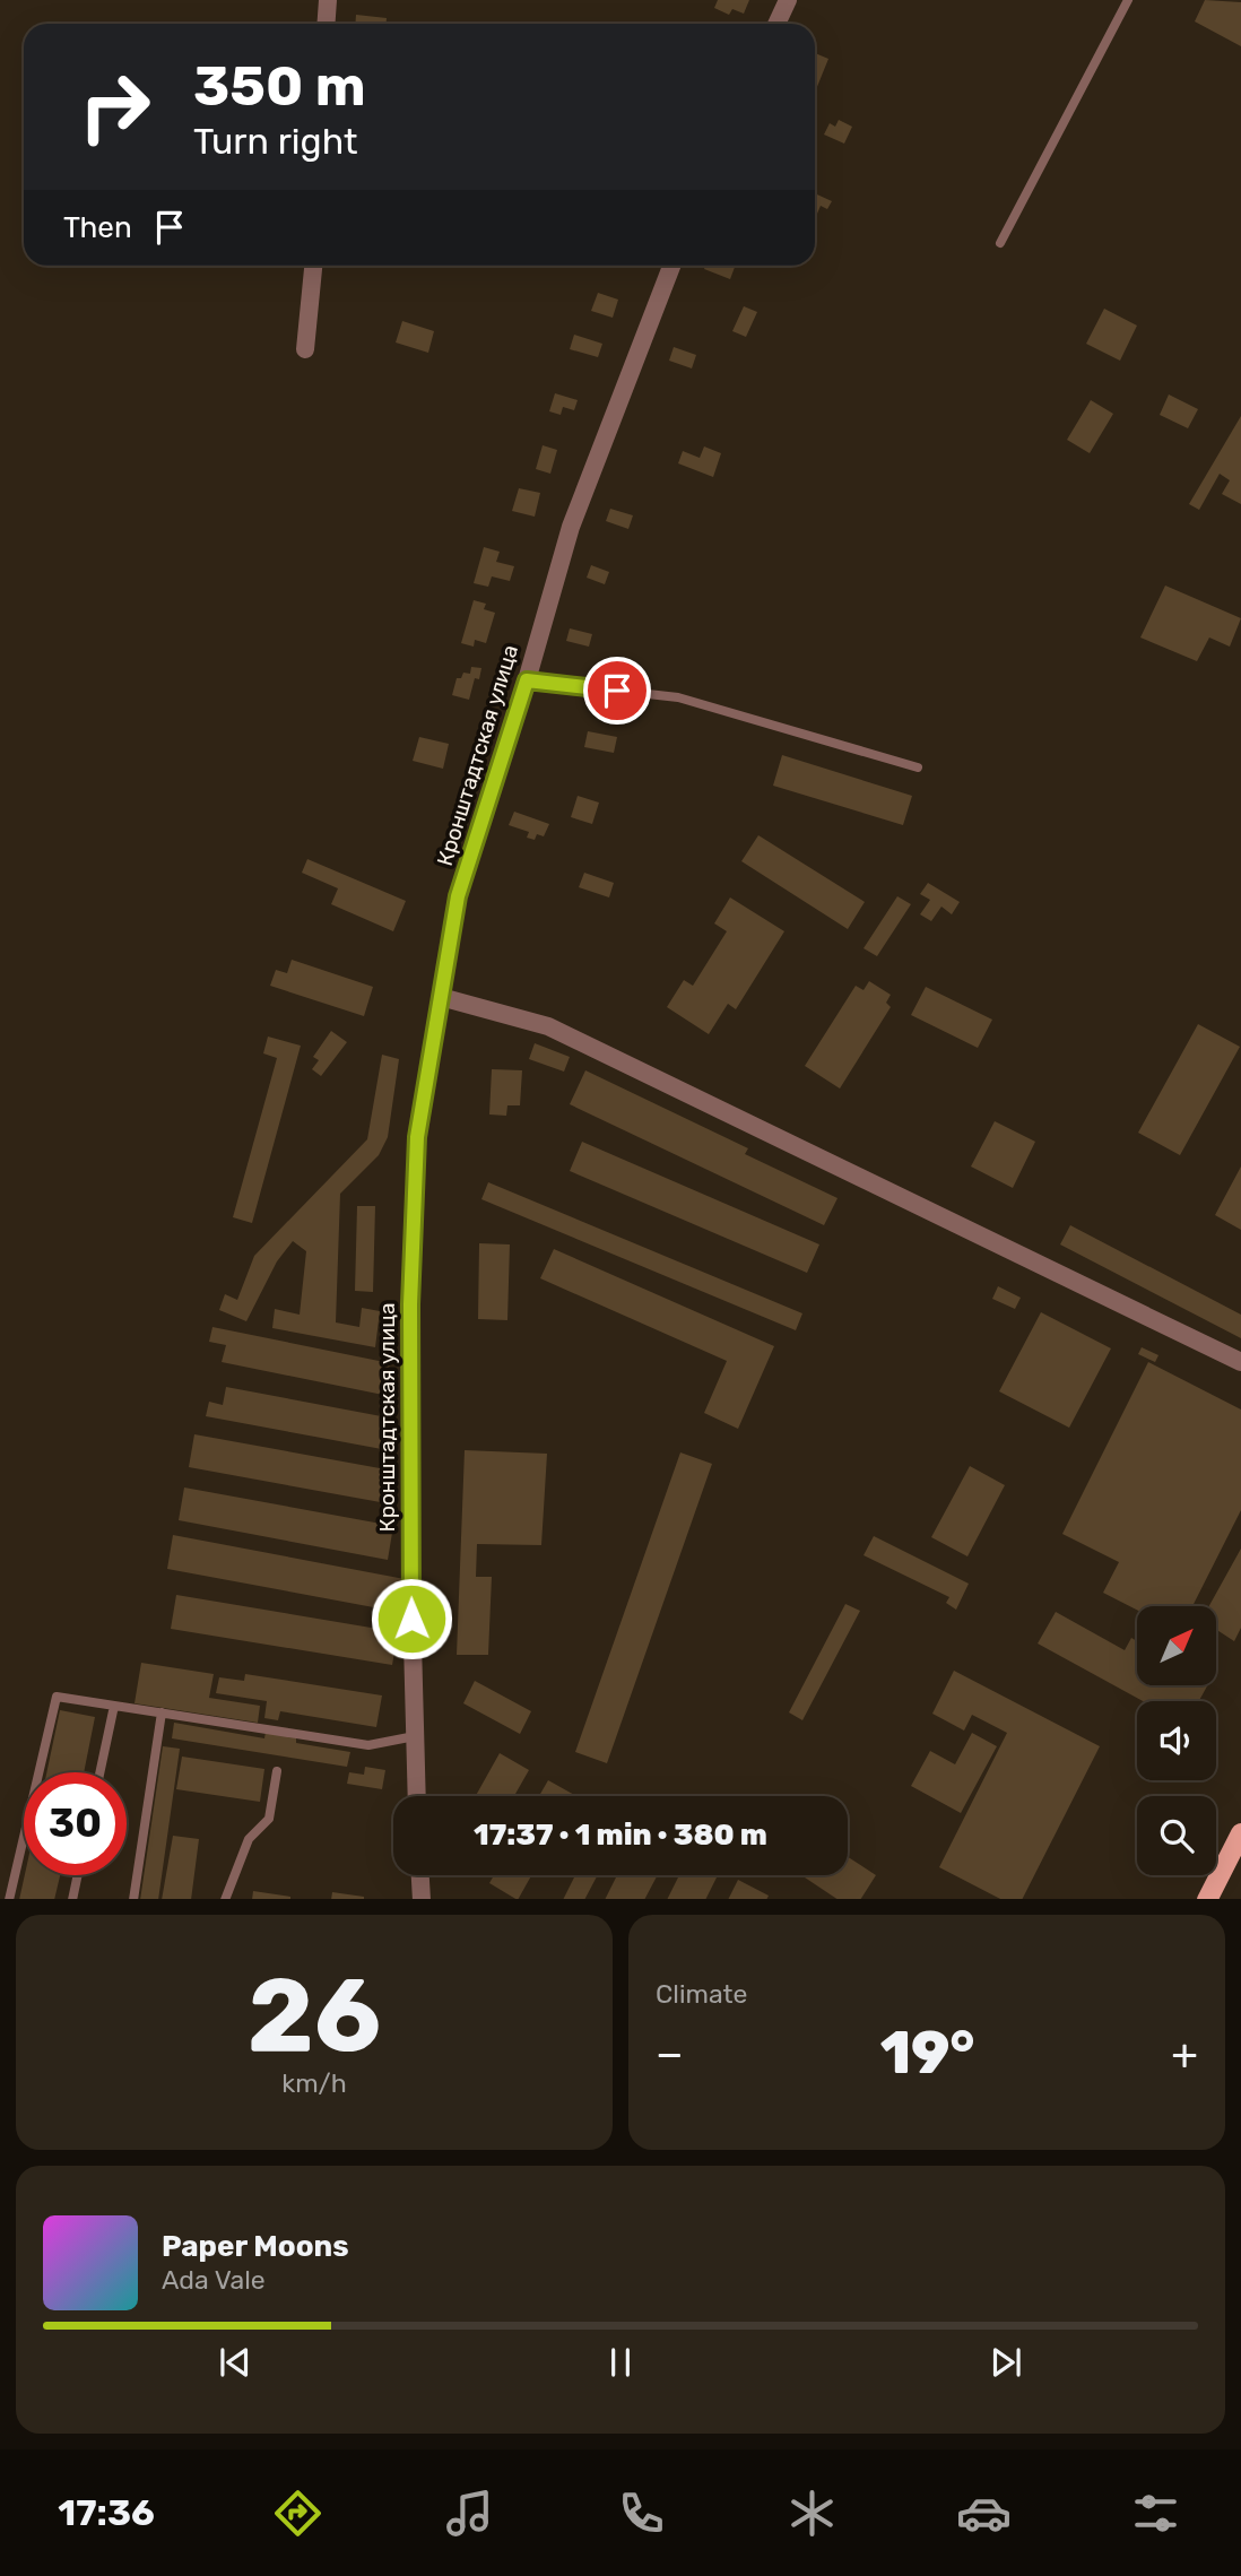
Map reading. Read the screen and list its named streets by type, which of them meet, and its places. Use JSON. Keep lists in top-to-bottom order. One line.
{"streets":{"street":["Кронштадтская улица"]},"north":"top right","page":{"turn":["350 m","Turn right"],"then":"Then","limit":"30","trip":"17:37 · 1 min · 380 m","tile":[["26","km/h"],"Climate"],"heat":["−","19°","+"],"song":["Paper Moons","Ada Vale"],"tabs":"17:36"}}
